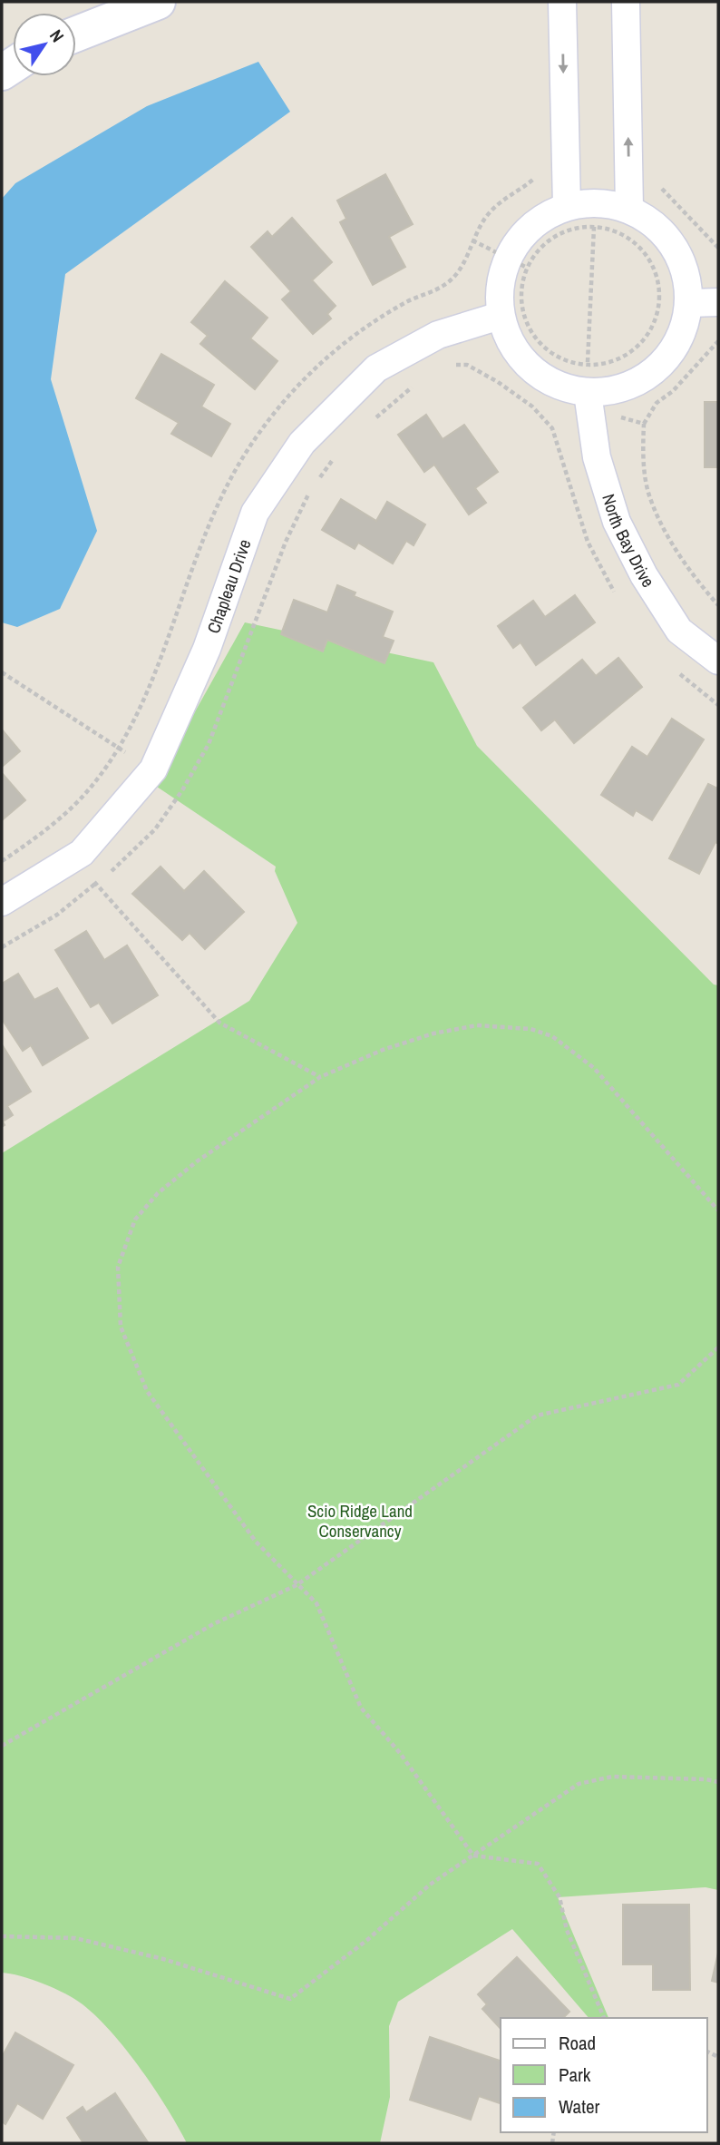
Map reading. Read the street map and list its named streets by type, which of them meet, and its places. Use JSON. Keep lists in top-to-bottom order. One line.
{"streets":{"street":["North Bay Drive","Chapleau Drive"]},"parks":["Scio Ridge Land Conservancy"],"legend":["Road","Park","Water"],"north":"top right"}
